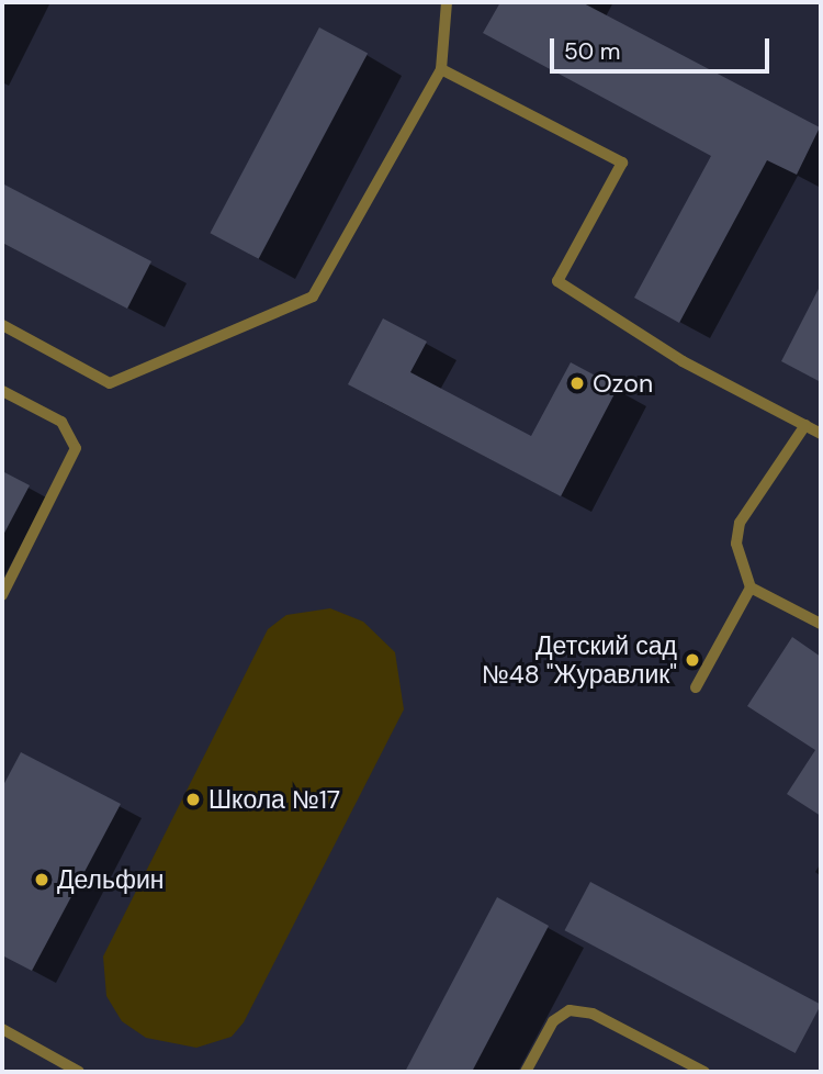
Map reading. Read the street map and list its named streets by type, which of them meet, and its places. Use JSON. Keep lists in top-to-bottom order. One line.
{"places":["Ozon","Детский сад №48 \"Журавлик\"","Школа №17","Дельфин"],"scale_bar":"50 m"}
